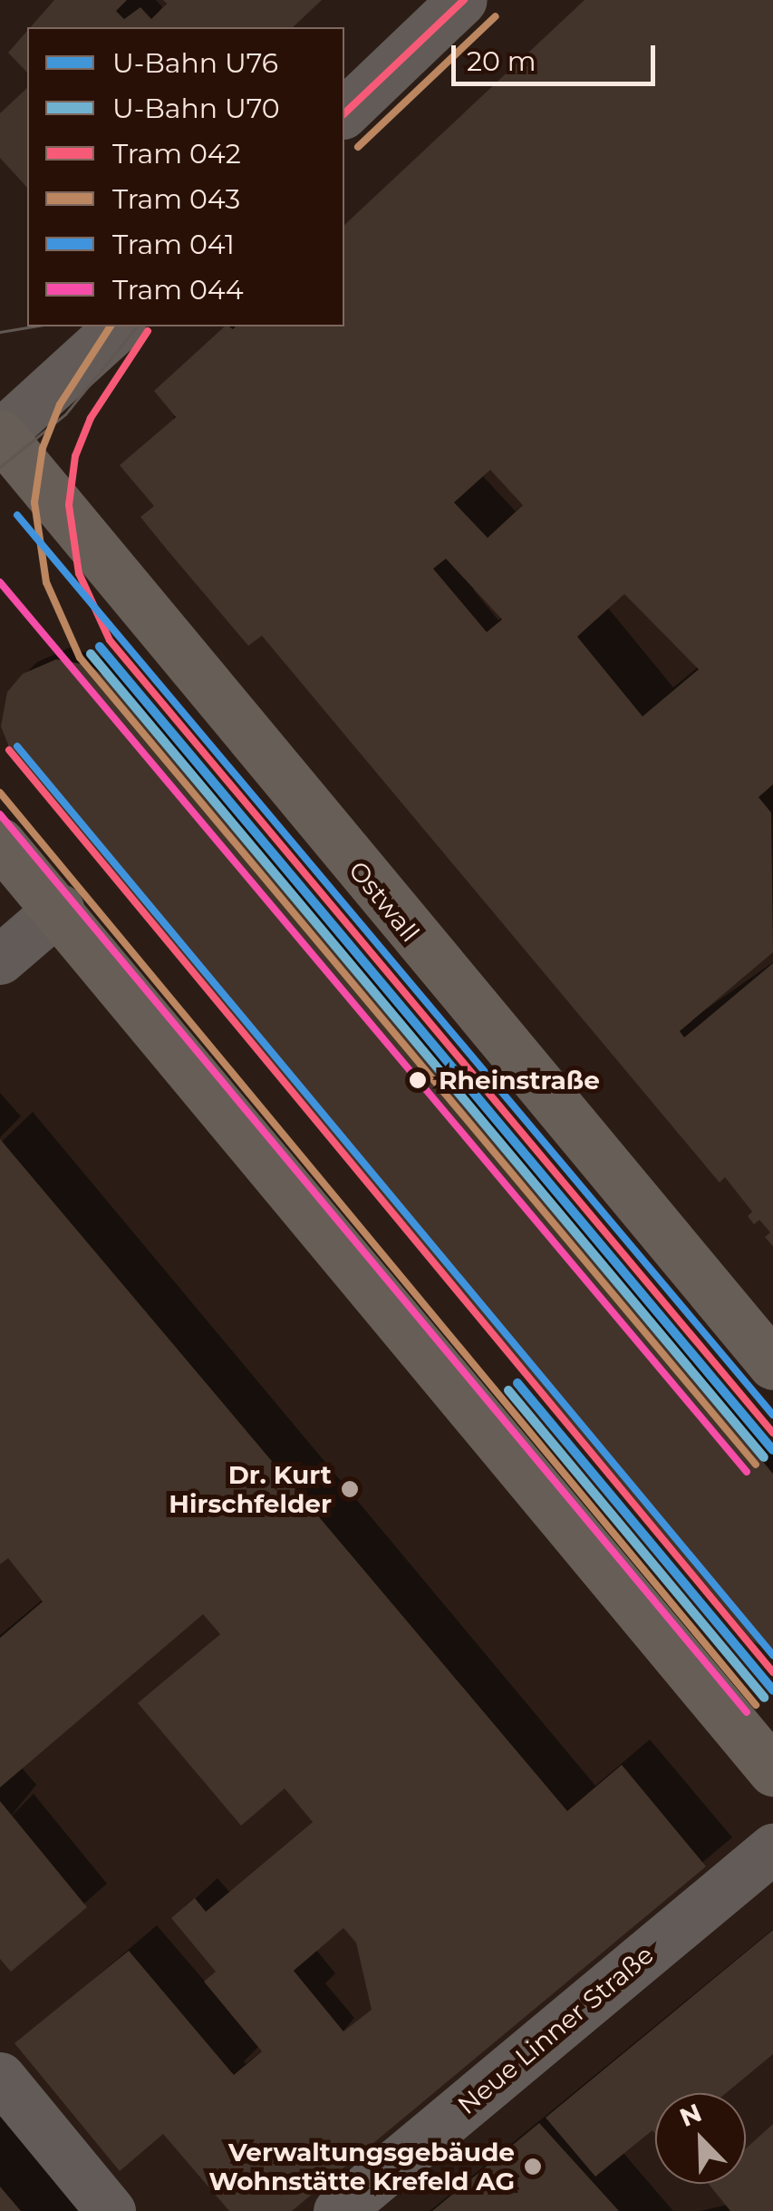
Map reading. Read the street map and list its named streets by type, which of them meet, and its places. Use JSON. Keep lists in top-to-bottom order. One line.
{"streets":{"street":["Ostwall","Neue Linner Straße"]},"places":["Rheinstraße","Dr. Kurt Hirschfelder","Verwaltungsgebäude Wohnstätte Krefeld AG"],"lines":["tram line 042","tram line 043","tram line 041","tram line 044","metro line U76","metro line U70"],"legend":["U-Bahn U76","U-Bahn U70","Tram 042","Tram 043","Tram 041","Tram 044"],"scale_bar":"20 m","north":"top left"}
